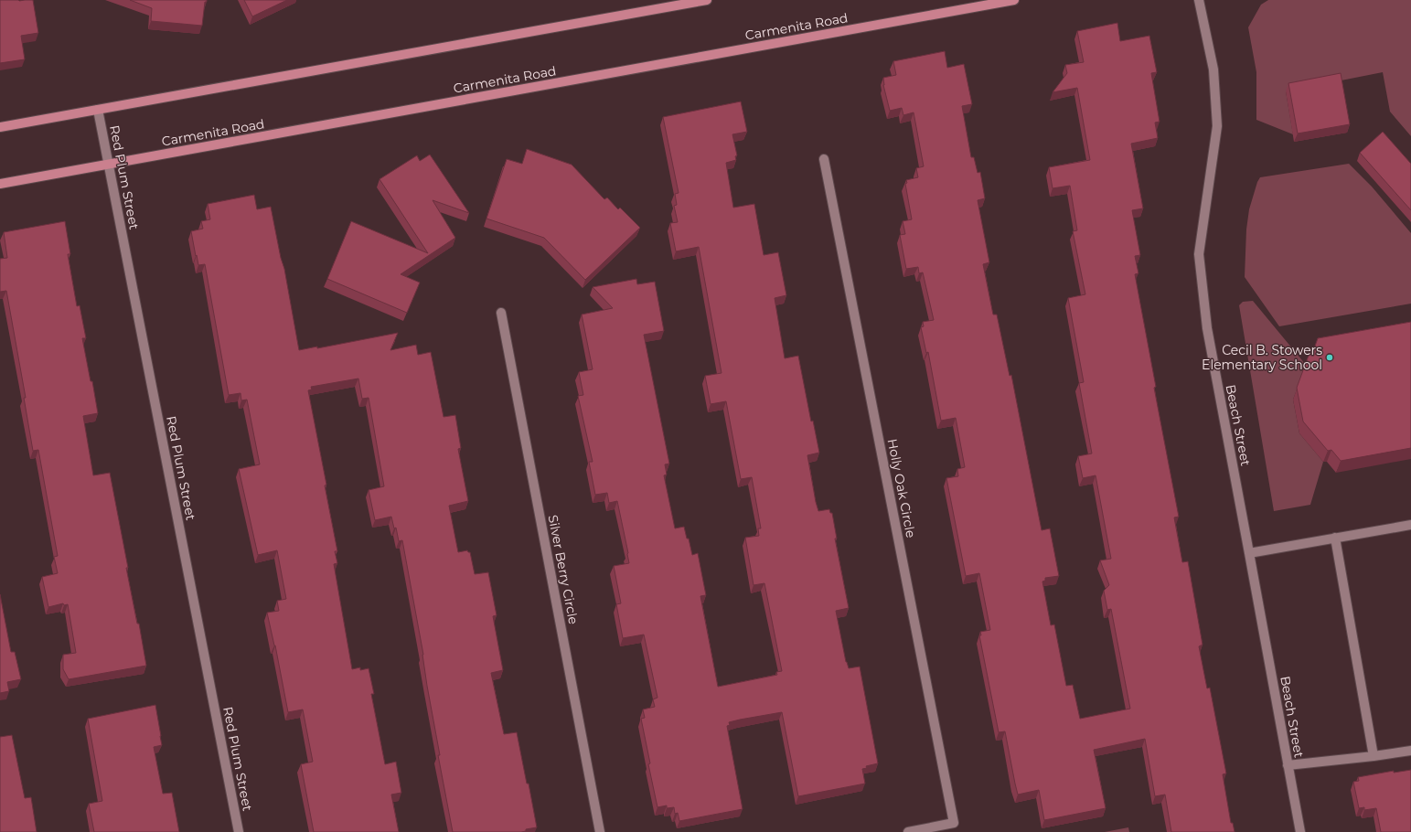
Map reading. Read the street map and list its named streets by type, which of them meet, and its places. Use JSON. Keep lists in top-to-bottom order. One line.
{"streets":{"main road":["Carmenita Road"],"street":["Red Plum Street","Beach Street","Holly Oak Circle","Silver Berry Circle"]},"crossings":[["Carmenita Road","Red Plum Street"]],"places":["Cecil B. Stowers Elementary School"]}
